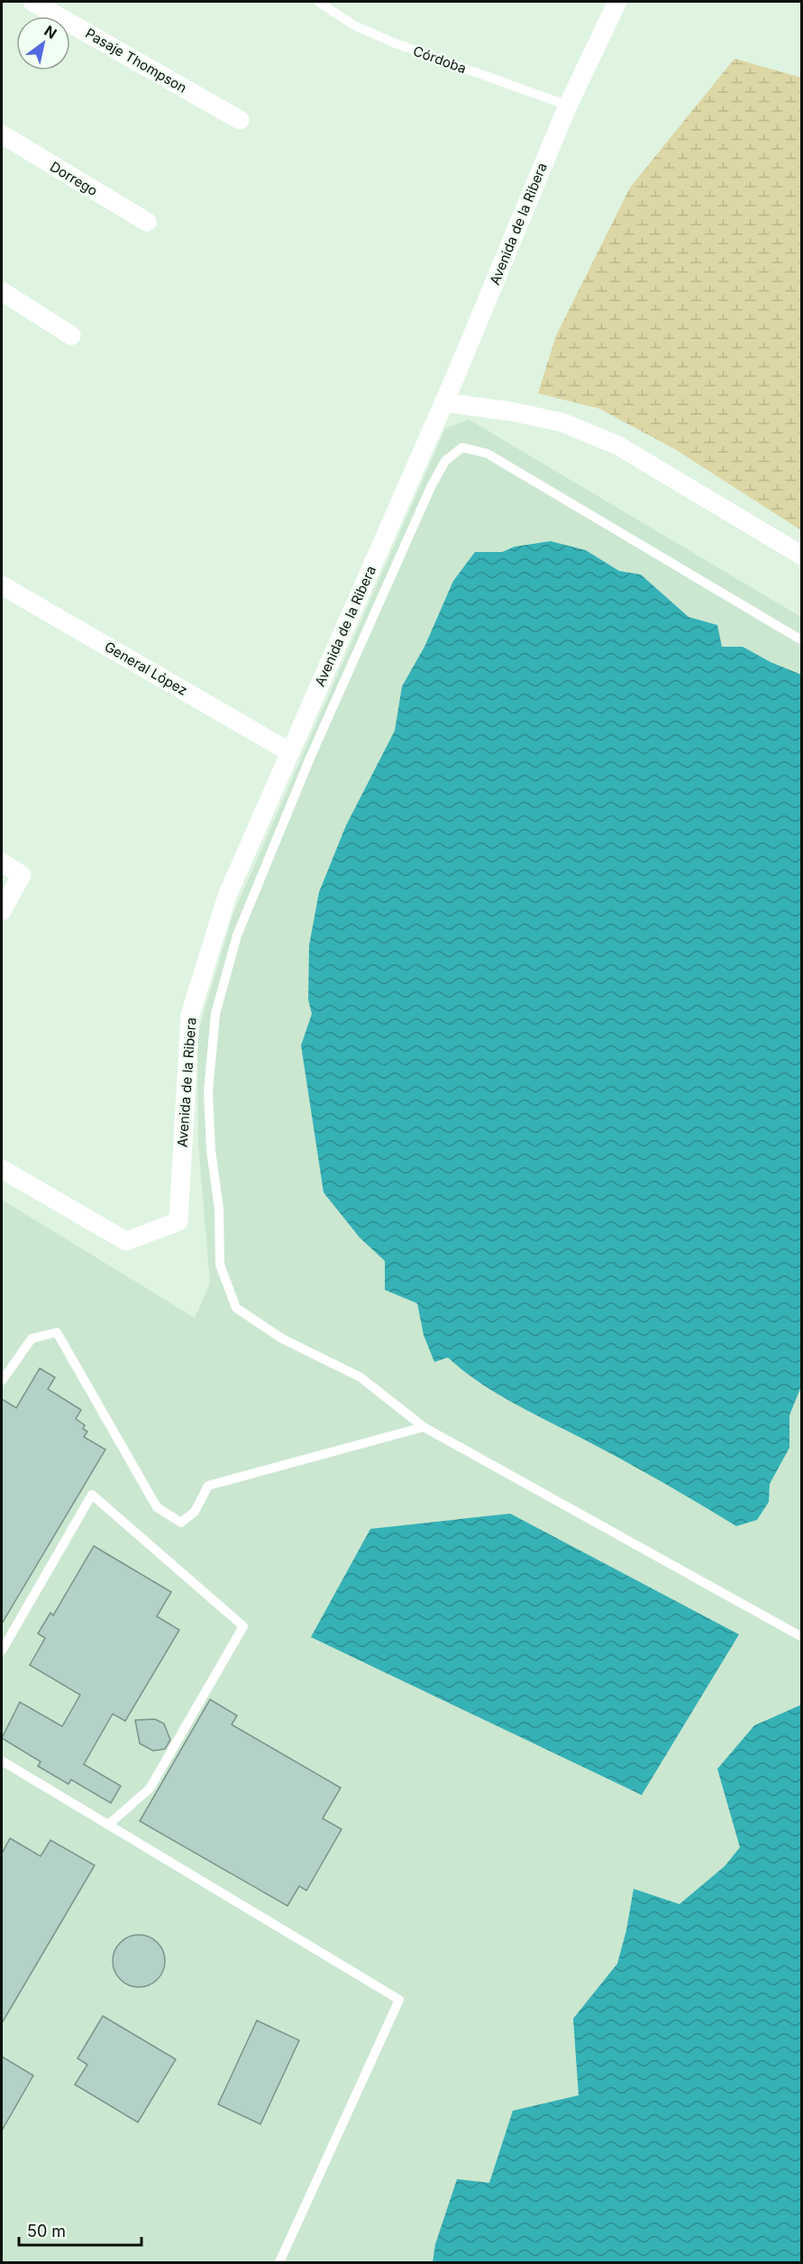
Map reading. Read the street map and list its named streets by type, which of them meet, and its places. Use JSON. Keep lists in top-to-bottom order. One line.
{"streets":{"street":["Pasaje Thompson","Dorrego","Avenida de la Ribera","General López"],"lane":["Córdoba"]},"crossings":[["Córdoba","Avenida de la Ribera"],["Avenida de la Ribera","General López"]],"scale_bar":"50 m","north":"top right"}
